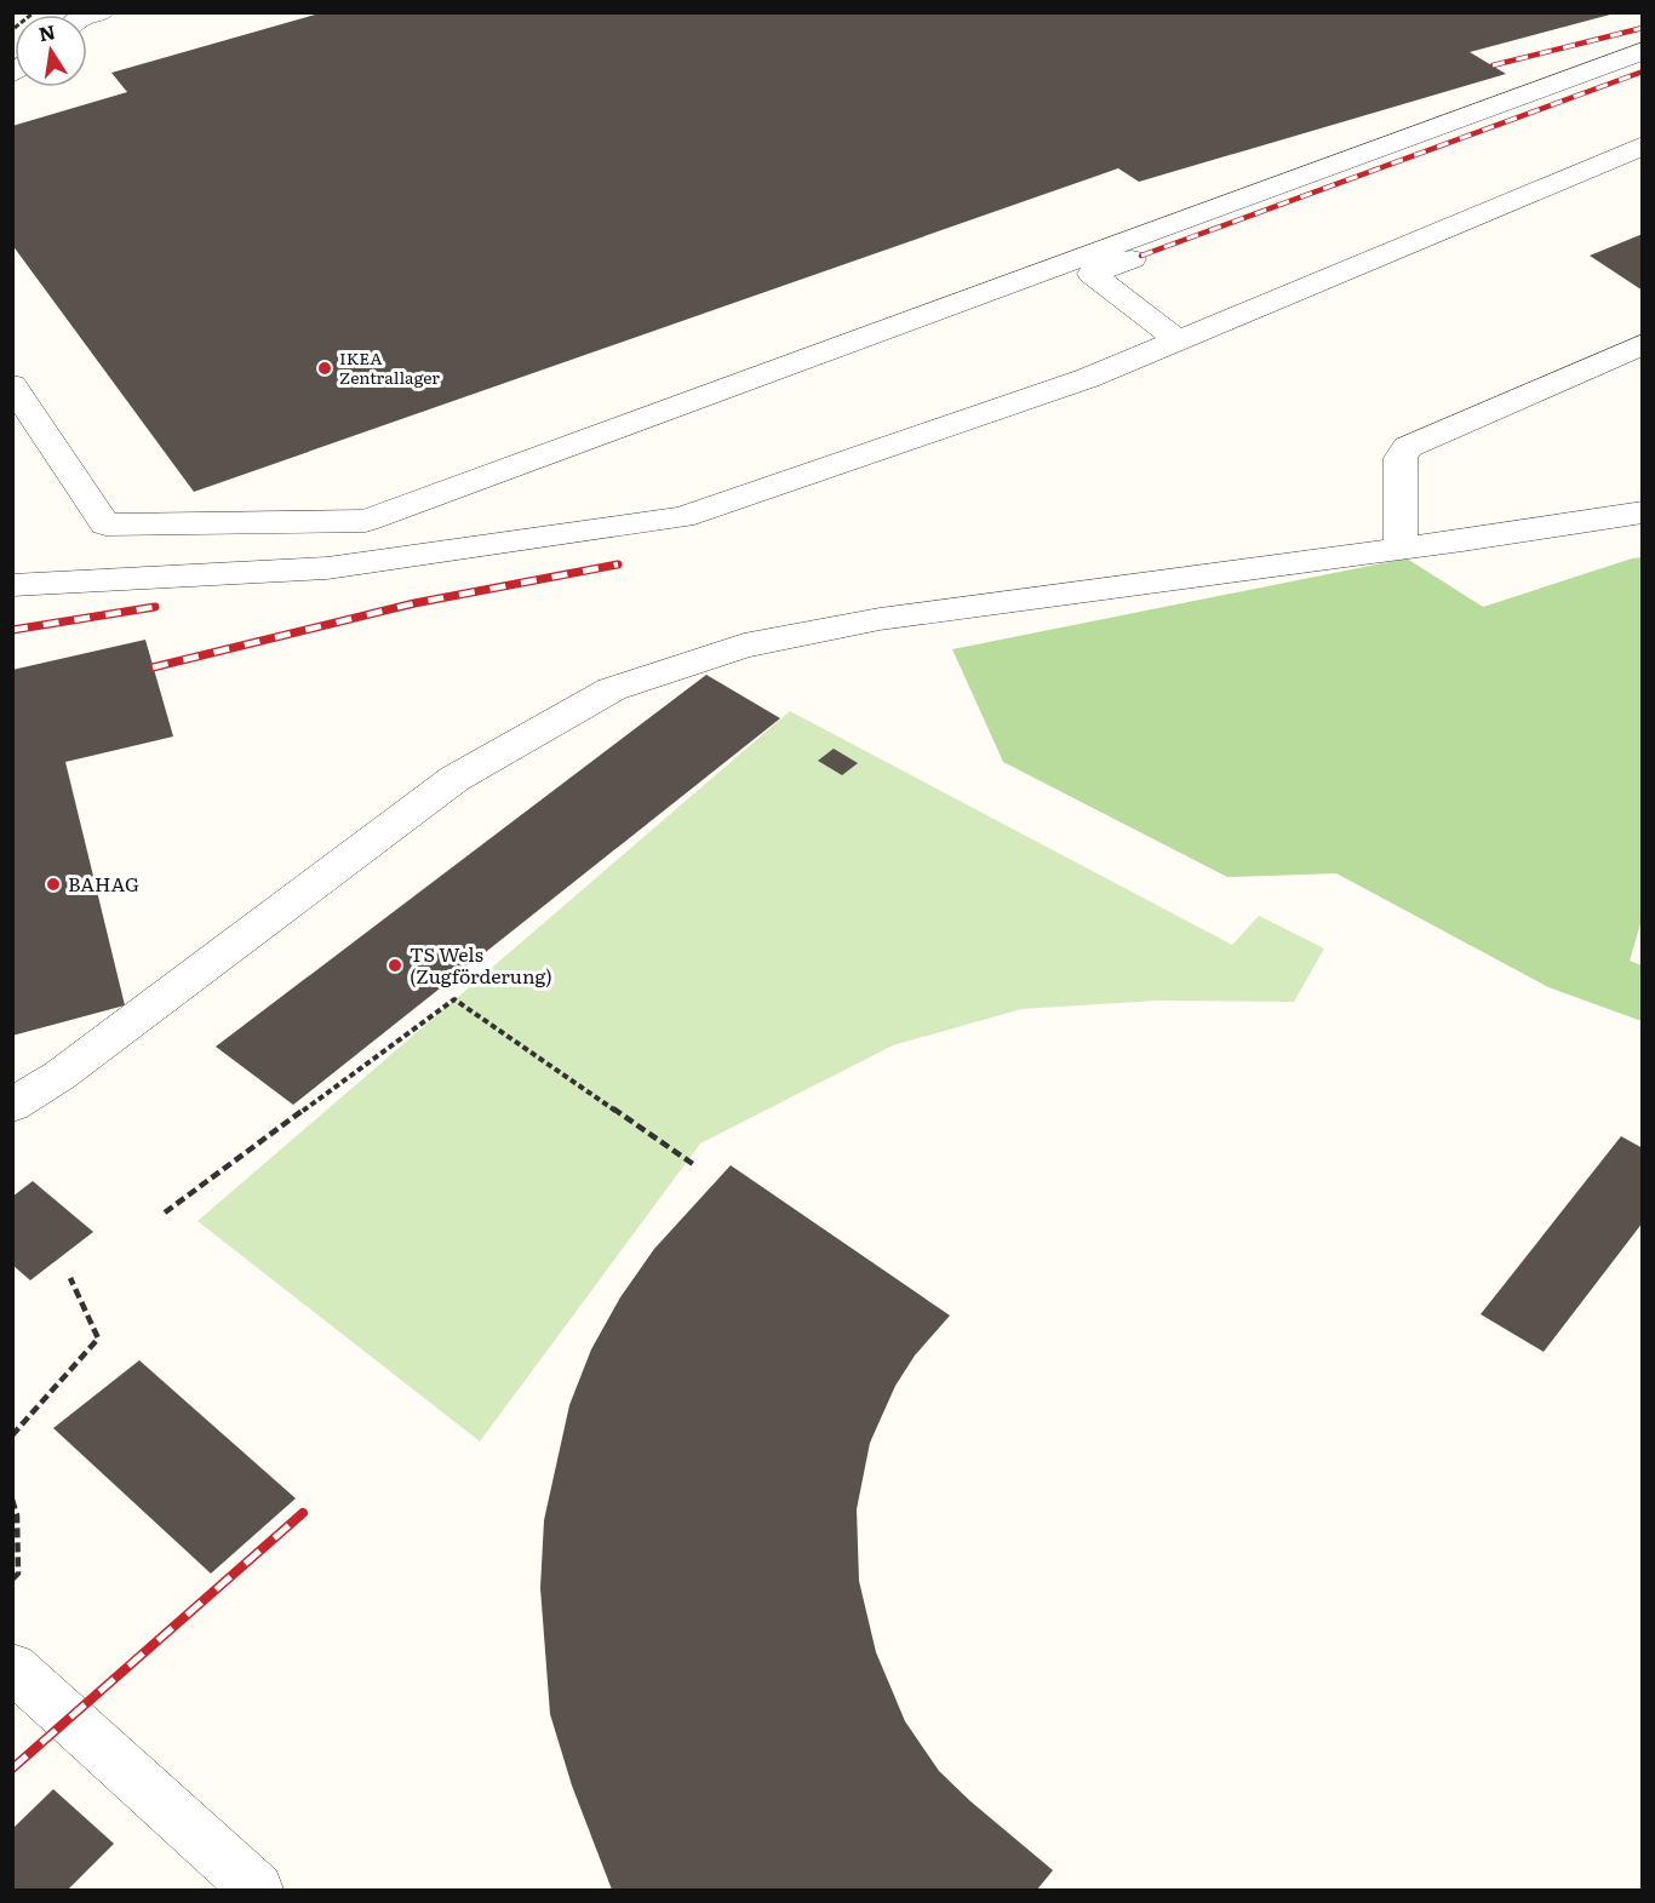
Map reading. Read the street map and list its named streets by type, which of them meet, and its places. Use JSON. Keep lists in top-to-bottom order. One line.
{"places":["IKEA Zentrallager","BAHAG","TS Wels (Zugförderung)"],"north":"top"}
